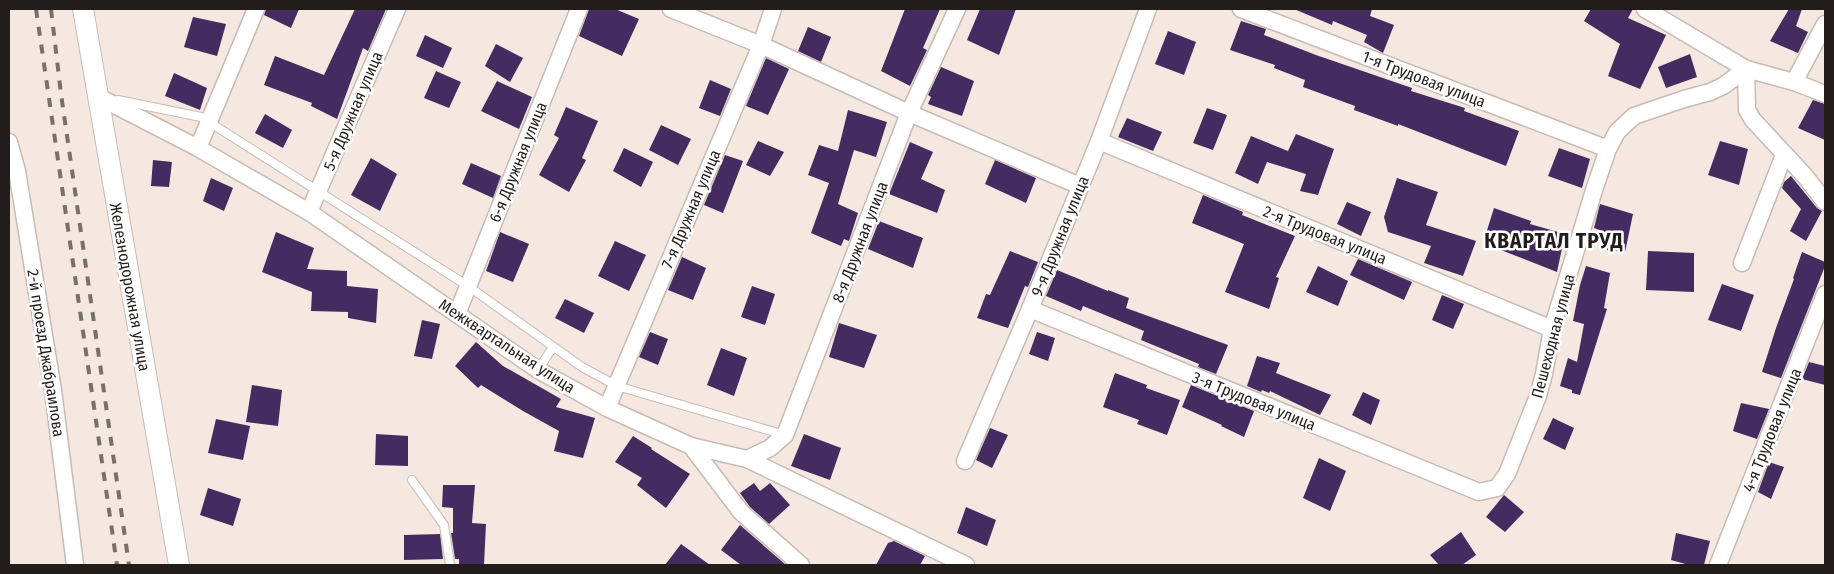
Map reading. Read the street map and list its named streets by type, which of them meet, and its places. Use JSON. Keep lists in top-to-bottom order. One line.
{"streets":{"street":["1-я Трудовая улица","5-я Дружная улица","6-я Дружная улица","7-я Дружная улица","2-я Трудовая улица","9-я Дружная улица","8-я Дружная улица","Железнодорожная улица","Пешеходная улица","Межквартальная улица","2-й проезд Джабраилова","3-я Трудовая улица","4-я Трудовая улица"]},"crossings":[["1-я Трудовая улица","Пешеходная улица"],["5-я Дружная улица","Межквартальная улица"],["6-я Дружная улица","Межквартальная улица"],["7-я Дружная улица","Межквартальная улица"],["2-я Трудовая улица","9-я Дружная улица"],["2-я Трудовая улица","Пешеходная улица"],["9-я Дружная улица","3-я Трудовая улица"],["Железнодорожная улица","Межквартальная улица"],["Пешеходная улица","3-я Трудовая улица"]],"districts":["КВАРТАЛ ТРУД"]}
